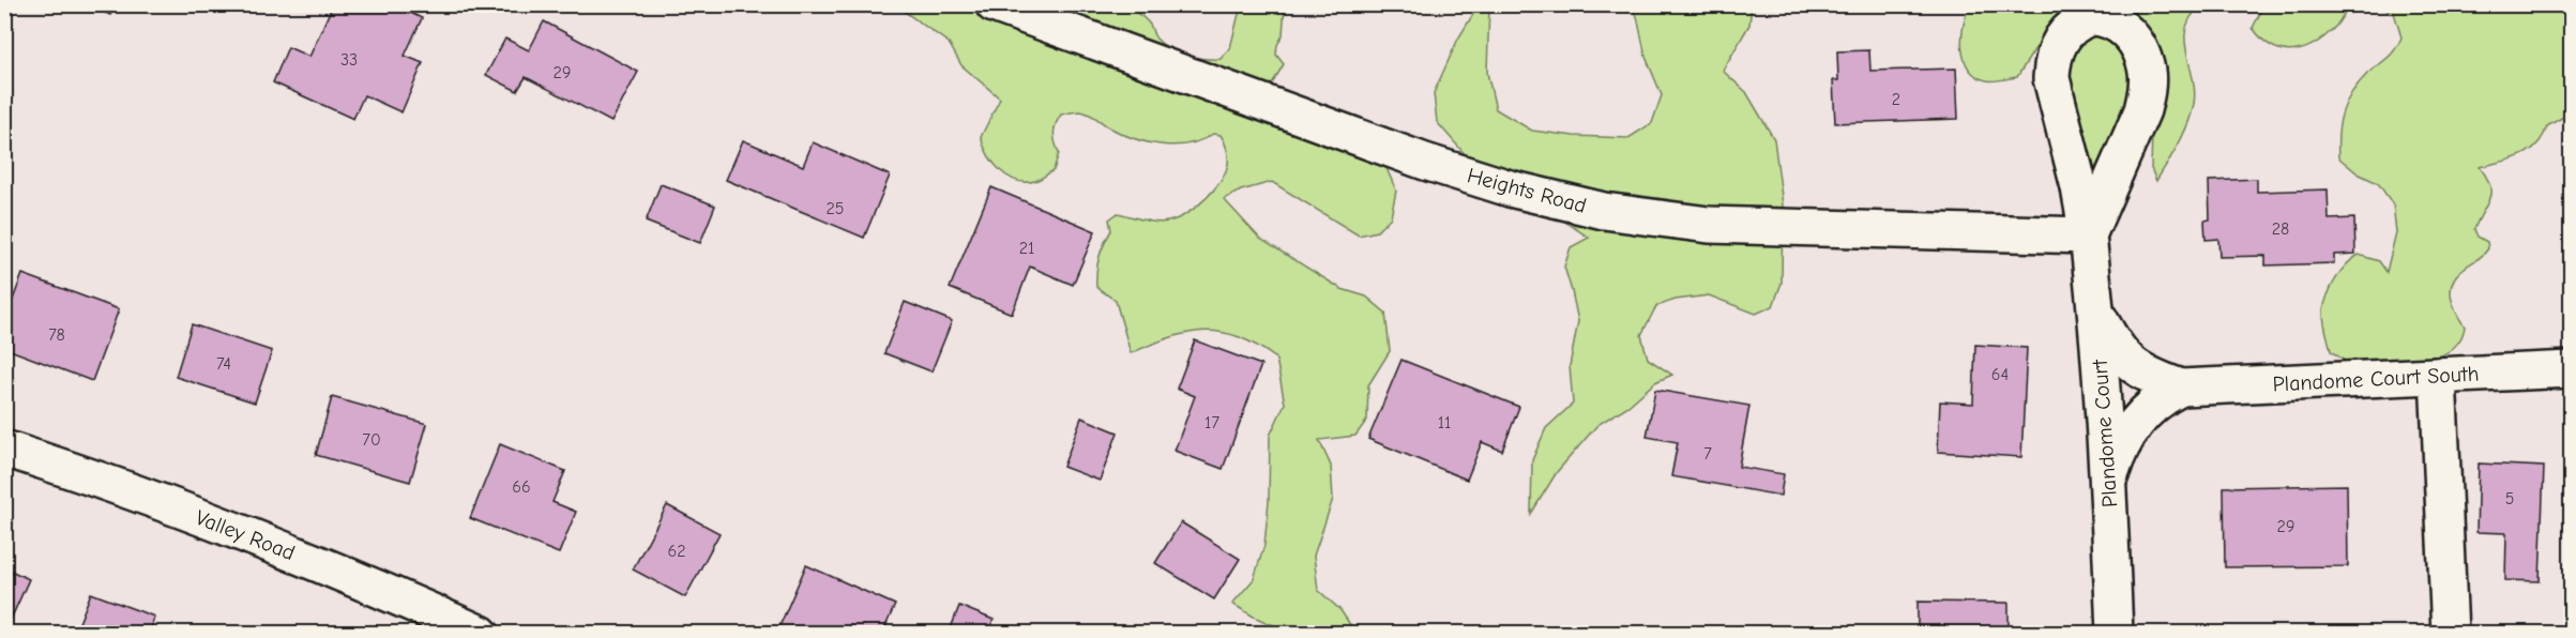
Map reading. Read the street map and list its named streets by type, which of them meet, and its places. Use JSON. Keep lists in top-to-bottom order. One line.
{"streets":{"street":["Heights Road","Plandome Court South","Plandome Court","Valley Road"]},"crossings":[["Heights Road","Plandome Court"],["Plandome Court South","Plandome Court"]],"house_numbers":["33","29","2","25","28","21","78","74","64","17","11","70","7","66","5","29","62"]}
